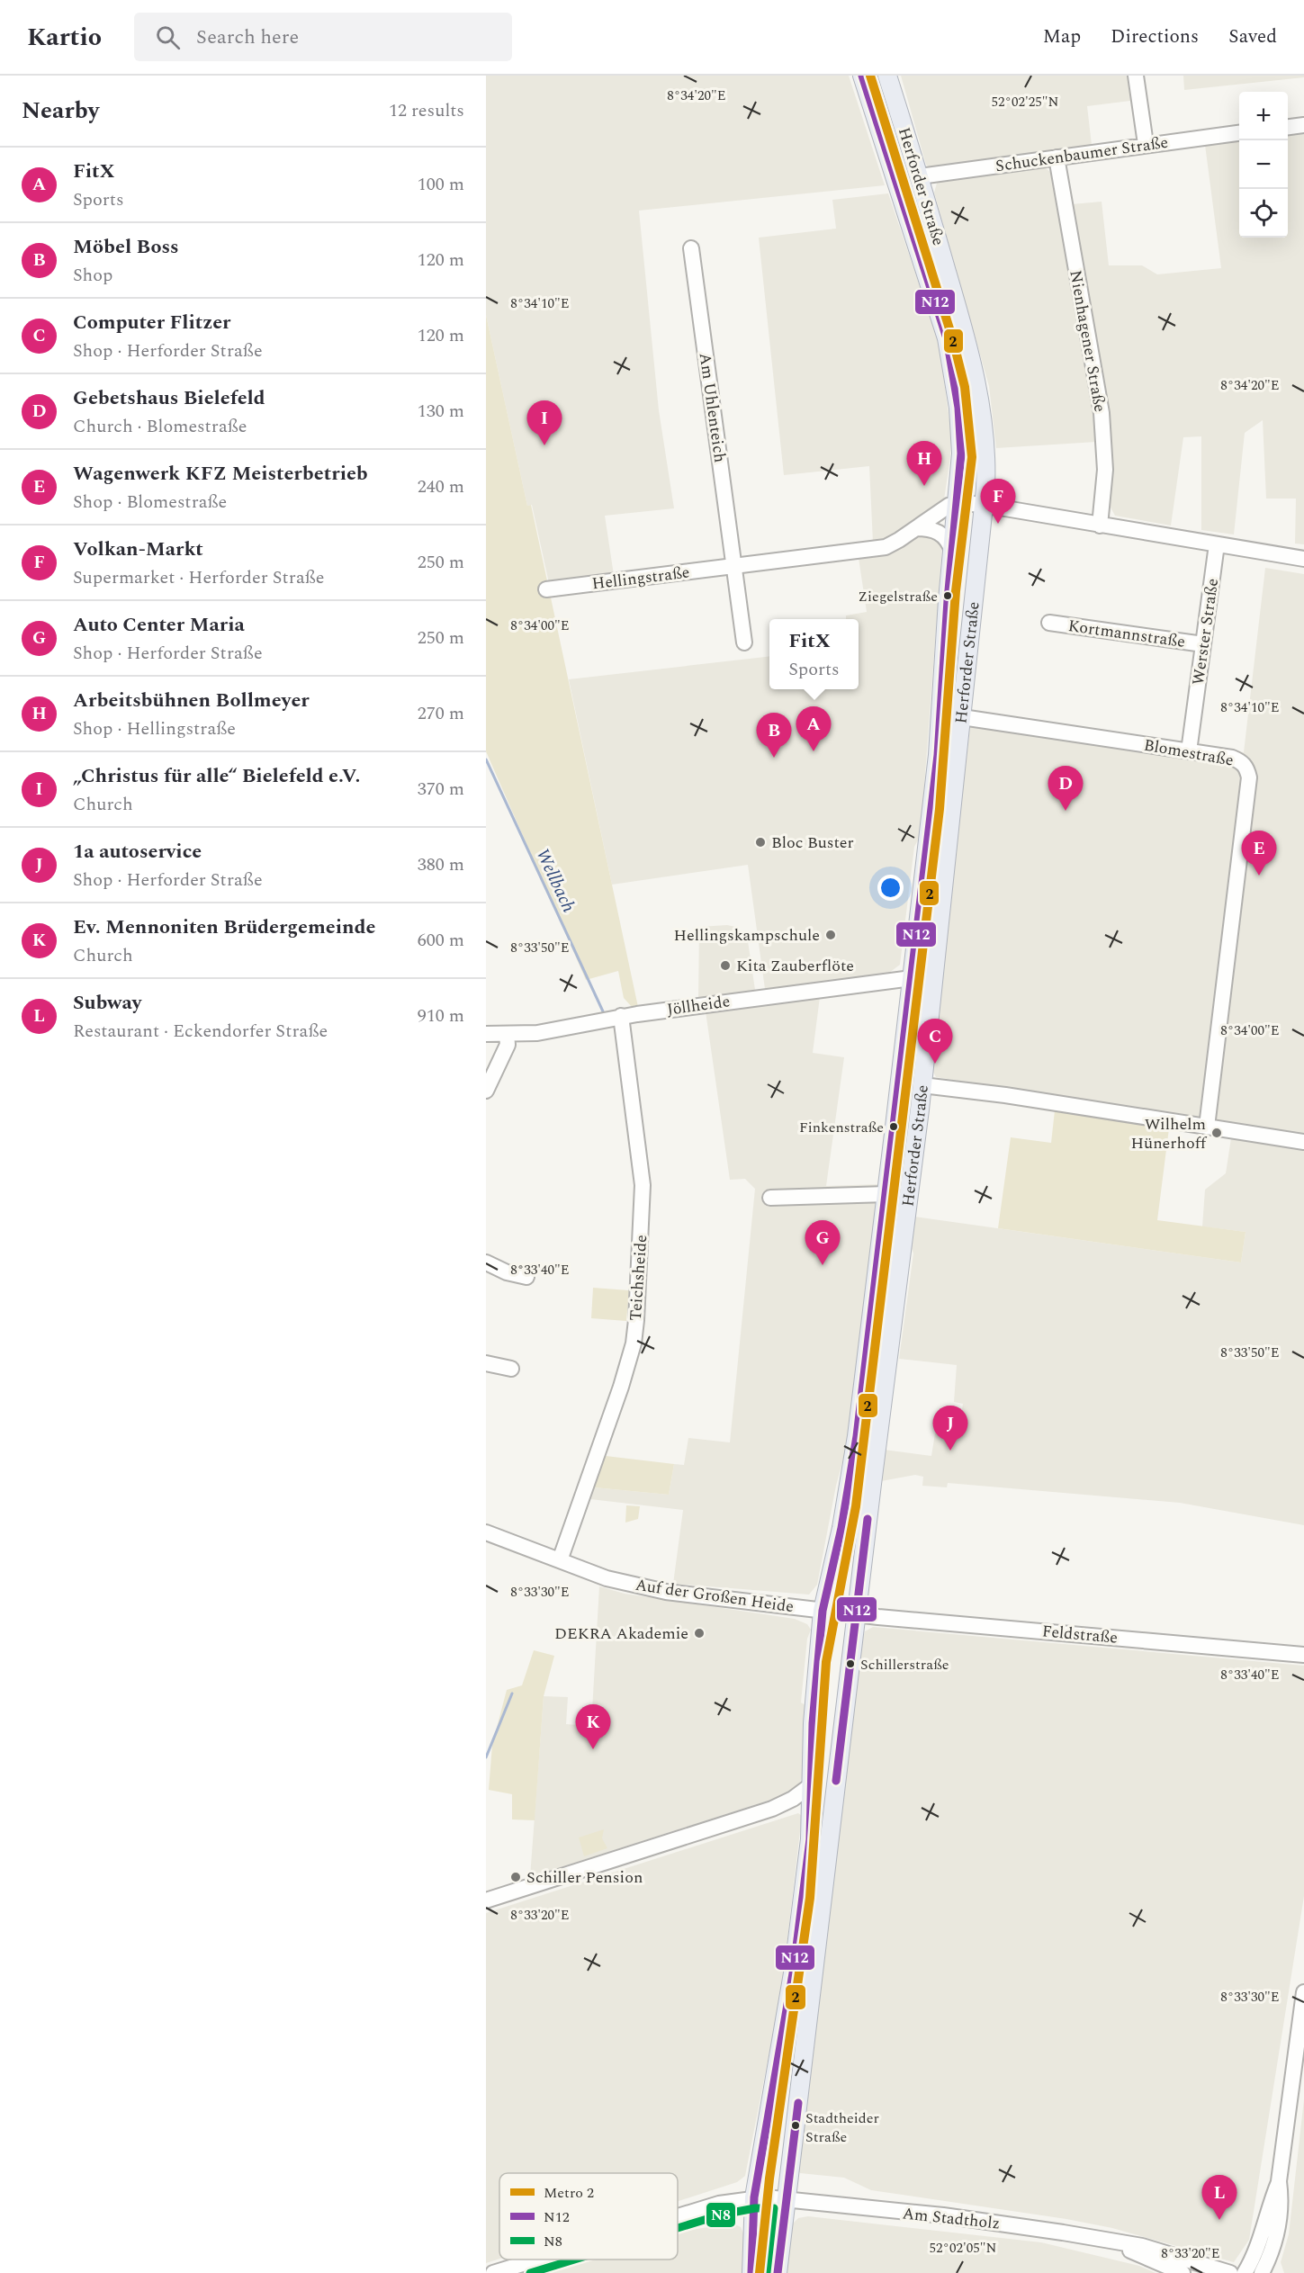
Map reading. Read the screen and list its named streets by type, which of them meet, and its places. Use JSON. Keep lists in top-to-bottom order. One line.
{"streets":{"main road":["Herforder Straße"],"street":["Schuckenbaumer Straße","Nienhagener Straße","Am Uhlenteich","Hellingstraße","Werster Straße","Kortmannstraße","Blomestraße","Jöllheide","Teichsheide","Auf der Großen Heide","Feldstraße","Am Stadtholz"]},"crossings":[["Schuckenbaumer Straße","Herforder Straße"],["Schuckenbaumer Straße","Nienhagener Straße"],["Herforder Straße","Hellingstraße"],["Herforder Straße","Blomestraße"],["Herforder Straße","Jöllheide"],["Herforder Straße","Auf der Großen Heide"],["Herforder Straße","Feldstraße"],["Herforder Straße","Am Stadtholz"],["Am Uhlenteich","Hellingstraße"],["Werster Straße","Kortmannstraße"],["Werster Straße","Blomestraße"],["Jöllheide","Teichsheide"],["Teichsheide","Auf der Großen Heide"]],"water":["Wellbach"],"places":["Ziegelstraße","Bloc Buster","Hellingskampschule","Kita Zauberflöte","Finkenstraße","Wilhelm Hünerhoff","DEKRA Akademie","Schillerstraße","Schiller Pension","Stadtheider Straße"],"lines":["metro line 2","transit line N12","transit line N8"],"legend":["Metro 2","N12","N8"],"page":{"header":"Kartio","search":"Search here","nav":["Map","Directions","Saved"],"heading":["Nearby","12 results"],"map_buttons":["+","−"],"list":[{"mark":"A","name":"FitX","note":"Sports","value":"100 m"},{"mark":"B","name":"Möbel Boss","note":"Shop","value":"120 m"},{"mark":"C","name":"Computer Flitzer","note":"Shop · Herforder Straße","value":"120 m"},{"mark":"D","name":"Gebetshaus Bielefeld","note":"Church · Blomestraße","value":"130 m"},{"mark":"E","name":"Wagenwerk KFZ Meisterbetrieb","note":"Shop · Blomestraße","value":"240 m"},{"mark":"F","name":"Volkan-Markt","note":"Supermarket · Herforder Straße","value":"250 m"},{"mark":"G","name":"Auto Center Maria","note":"Shop · Herforder Straße","value":"250 m"},{"mark":"H","name":"Arbeitsbühnen Bollmeyer","note":"Shop · Hellingstraße","value":"270 m"},{"mark":"I","name":"„Christus für alle“ Bielefeld e.V.","note":"Church","value":"370 m"},{"mark":"J","name":"1a autoservice","note":"Shop · Herforder Straße","value":"380 m"},{"mark":"K","name":"Ev. Mennoniten Brüdergemeinde","note":"Church","value":"600 m"},{"mark":"L","name":"Subway","note":"Restaurant · Eckendorfer Straße","value":"910 m"}],"pins":["I","H","F","A","B","D","E","C","G","J","K","L"],"popup":["FitX","Sports"]},"coordinates":["8°34'20\"E","52°02'25\"N","8°34'10\"E","8°34'00\"E","8°33'50\"E","8°33'40\"E","8°33'30\"E","8°33'20\"E","52°02'05\"N"]}
